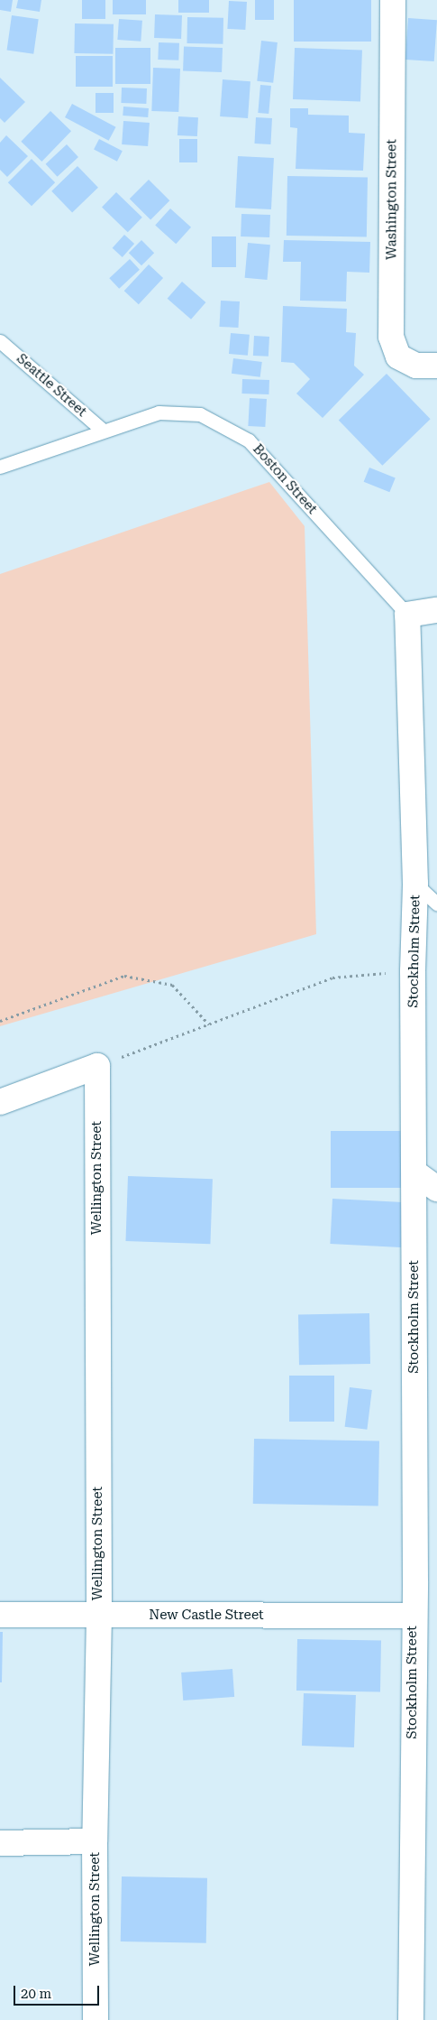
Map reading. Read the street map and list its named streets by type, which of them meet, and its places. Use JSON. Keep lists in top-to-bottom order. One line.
{"streets":{"street":["Washington Street","Stockholm Street","Wellington Street","New Castle Street"],"lane":["Seattle Street","Boston Street"]},"crossings":[["Seattle Street","Boston Street"],["Boston Street","Stockholm Street"],["Stockholm Street","New Castle Street"],["Wellington Street","New Castle Street"]],"scale_bar":"20 m"}
